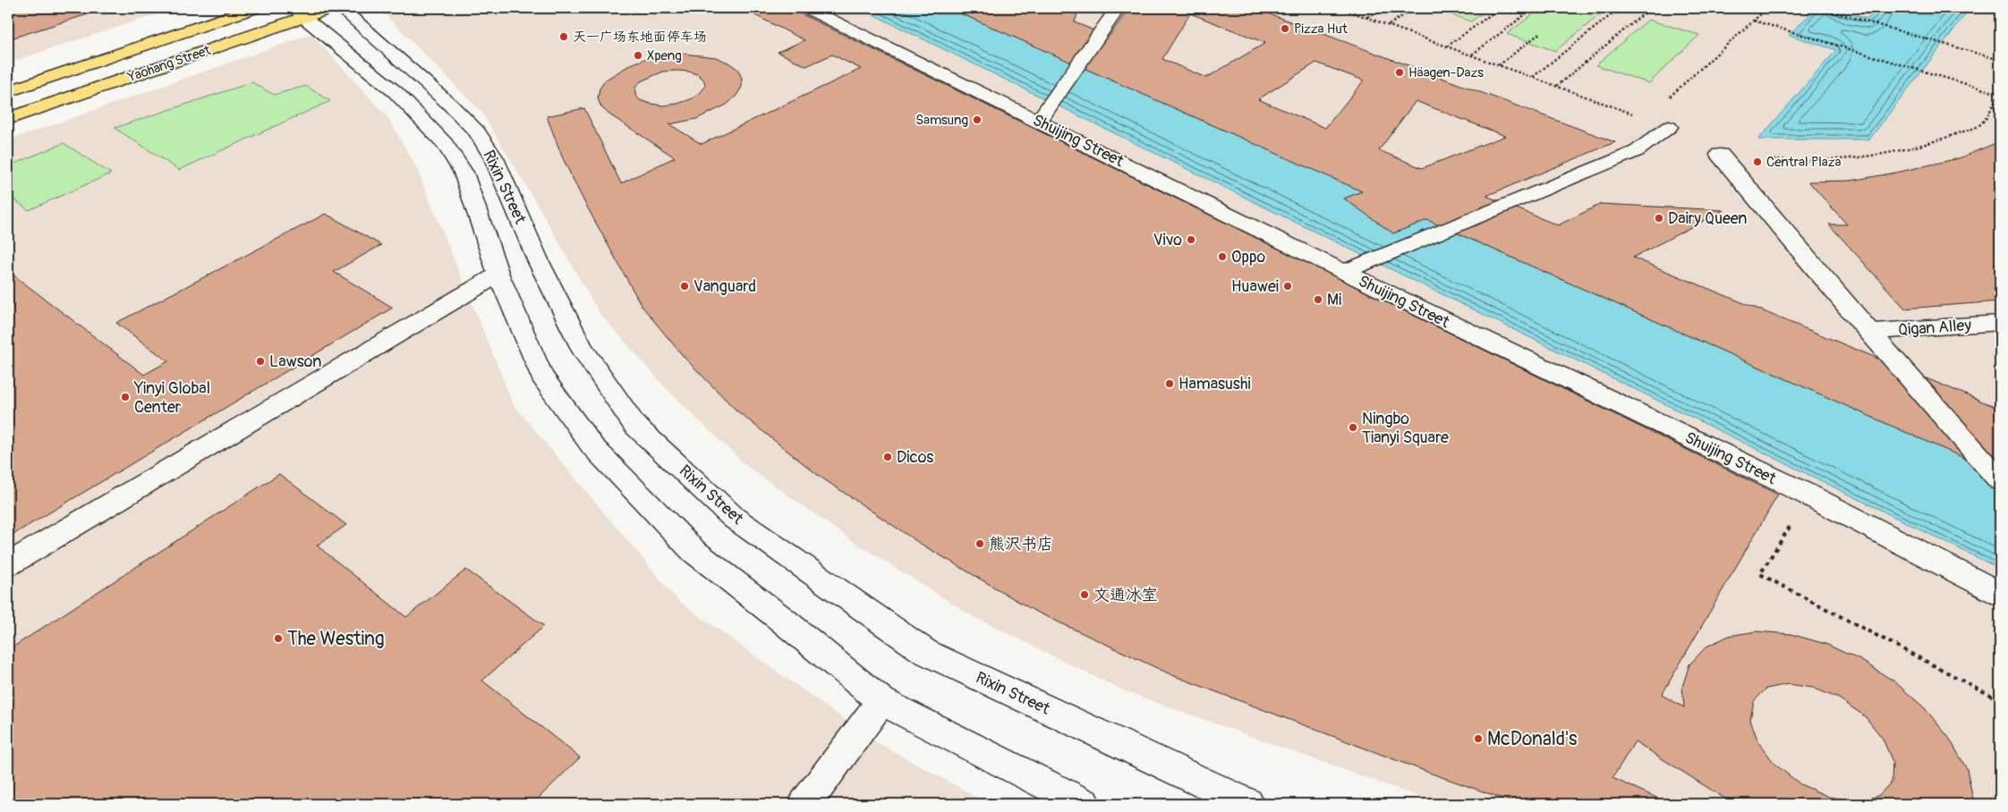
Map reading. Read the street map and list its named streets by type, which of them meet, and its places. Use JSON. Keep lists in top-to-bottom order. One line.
{"streets":{"main road":["Yaohang Street"],"street":["Shuijing Street","Rixin Street","Qigan Alley"]},"crossings":[["Yaohang Street","Rixin Street"]],"places":["Pizza Hut","天一广场东地面停车场","Xpeng","Häagen-Dazs","Samsung","Central Plaza","Dairy Queen","Vivo","Oppo","Vanguard","Huawei","Mi","Lawson","Hamasushi","Yinyi Global Center","Ningbo Tianyi Square","Dicos","熊沢书店","文通冰室","The Westing","McDonald's"]}
